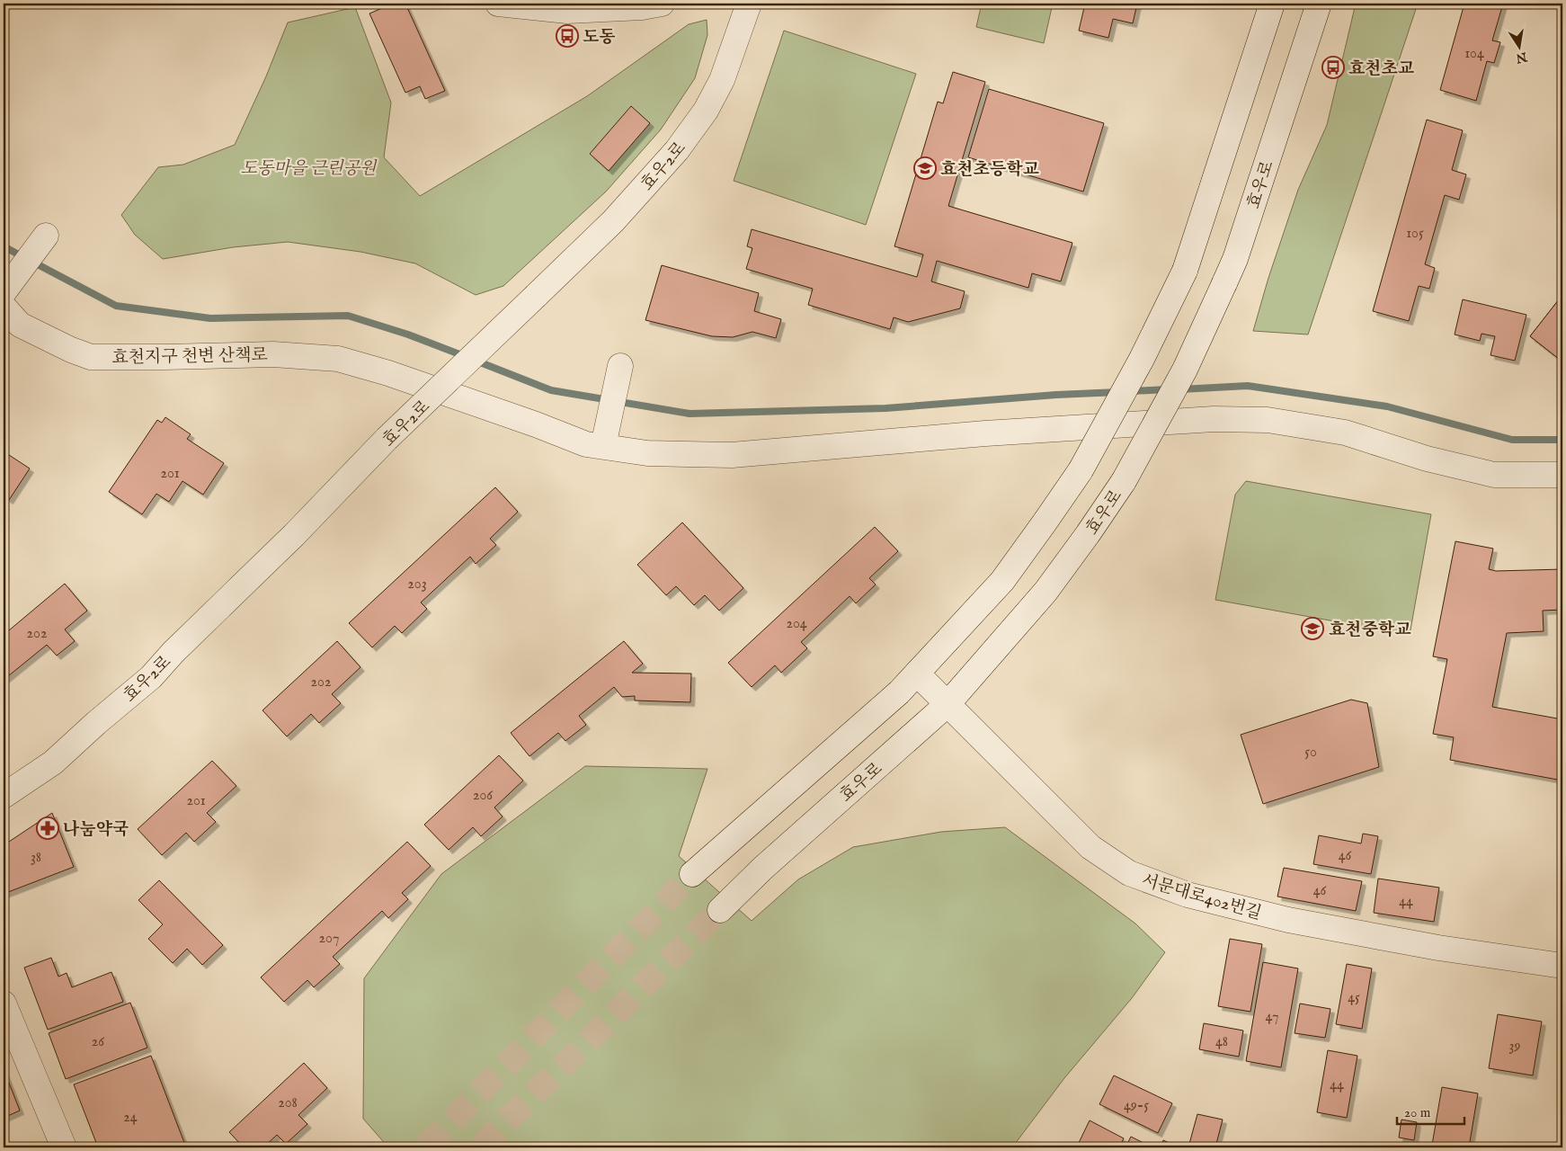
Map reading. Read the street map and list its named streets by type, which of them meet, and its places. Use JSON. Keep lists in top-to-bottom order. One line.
{"streets":{"street":["효우2로","효우로","효천지구 천변 산책로","서문대로402번길"]},"crossings":[["효우로","서문대로402번길"]],"parks":["도동마을 근린공원"],"places":{"bus stop":["도동","효천초교"],"school or university":["효천초등학교","효천중학교"],"pharmacy":["나눔약국"]},"house_numbers":["104","105","201","203","204","202","202","50","206","201","46","38","46","44","207","45","47","26","48","39","44","208","49-5","24"],"scale_bar":"20 m","north":"bottom"}
